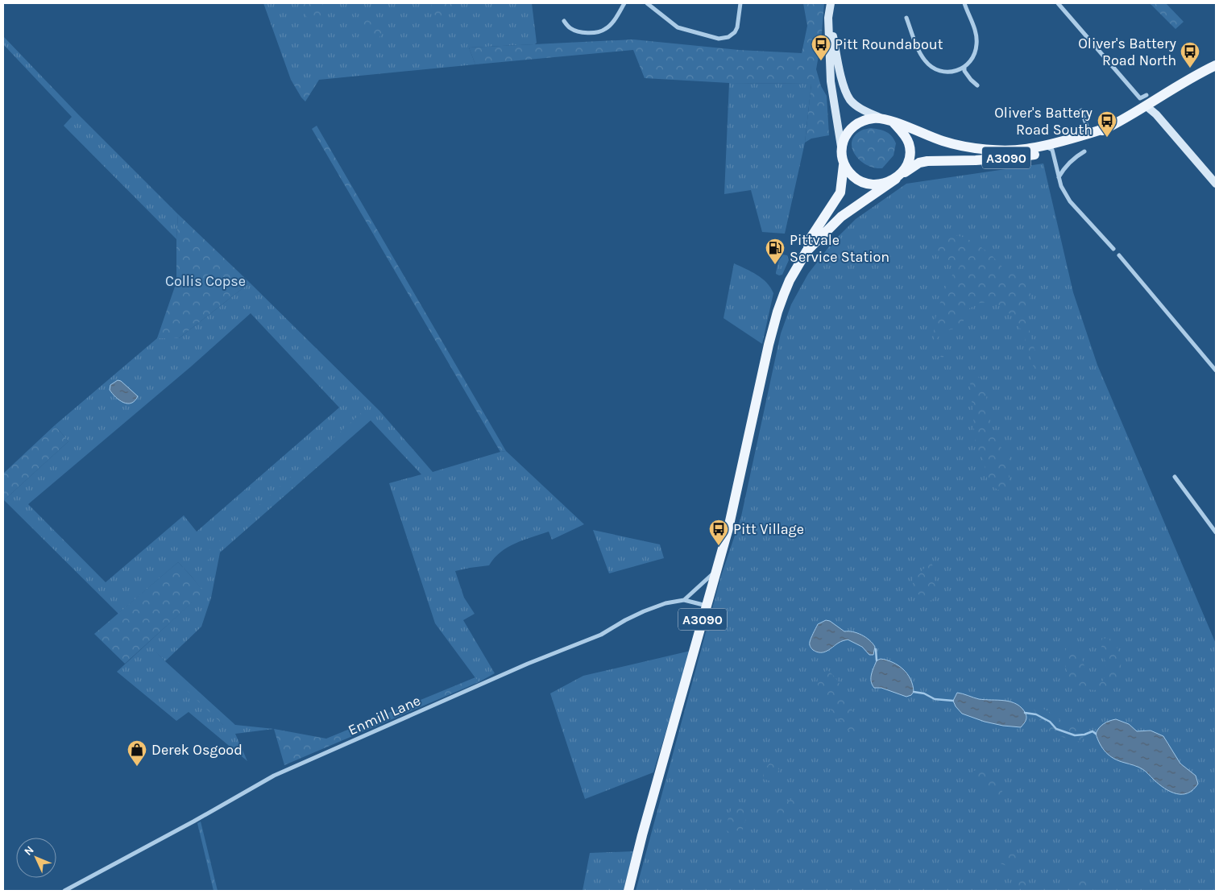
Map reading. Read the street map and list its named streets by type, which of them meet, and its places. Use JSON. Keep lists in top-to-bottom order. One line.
{"streets":{"main road":["A3090"],"street":["Enmill Lane"]},"parks":["Collis Copse"],"places":{"bus stop":["Pitt Roundabout","Oliver's Battery Road North","Oliver's Battery Road South","Pitt Village"],"fuel station":["Pittvale Service Station"],"shop":["Derek Osgood"]},"north":"top left"}
